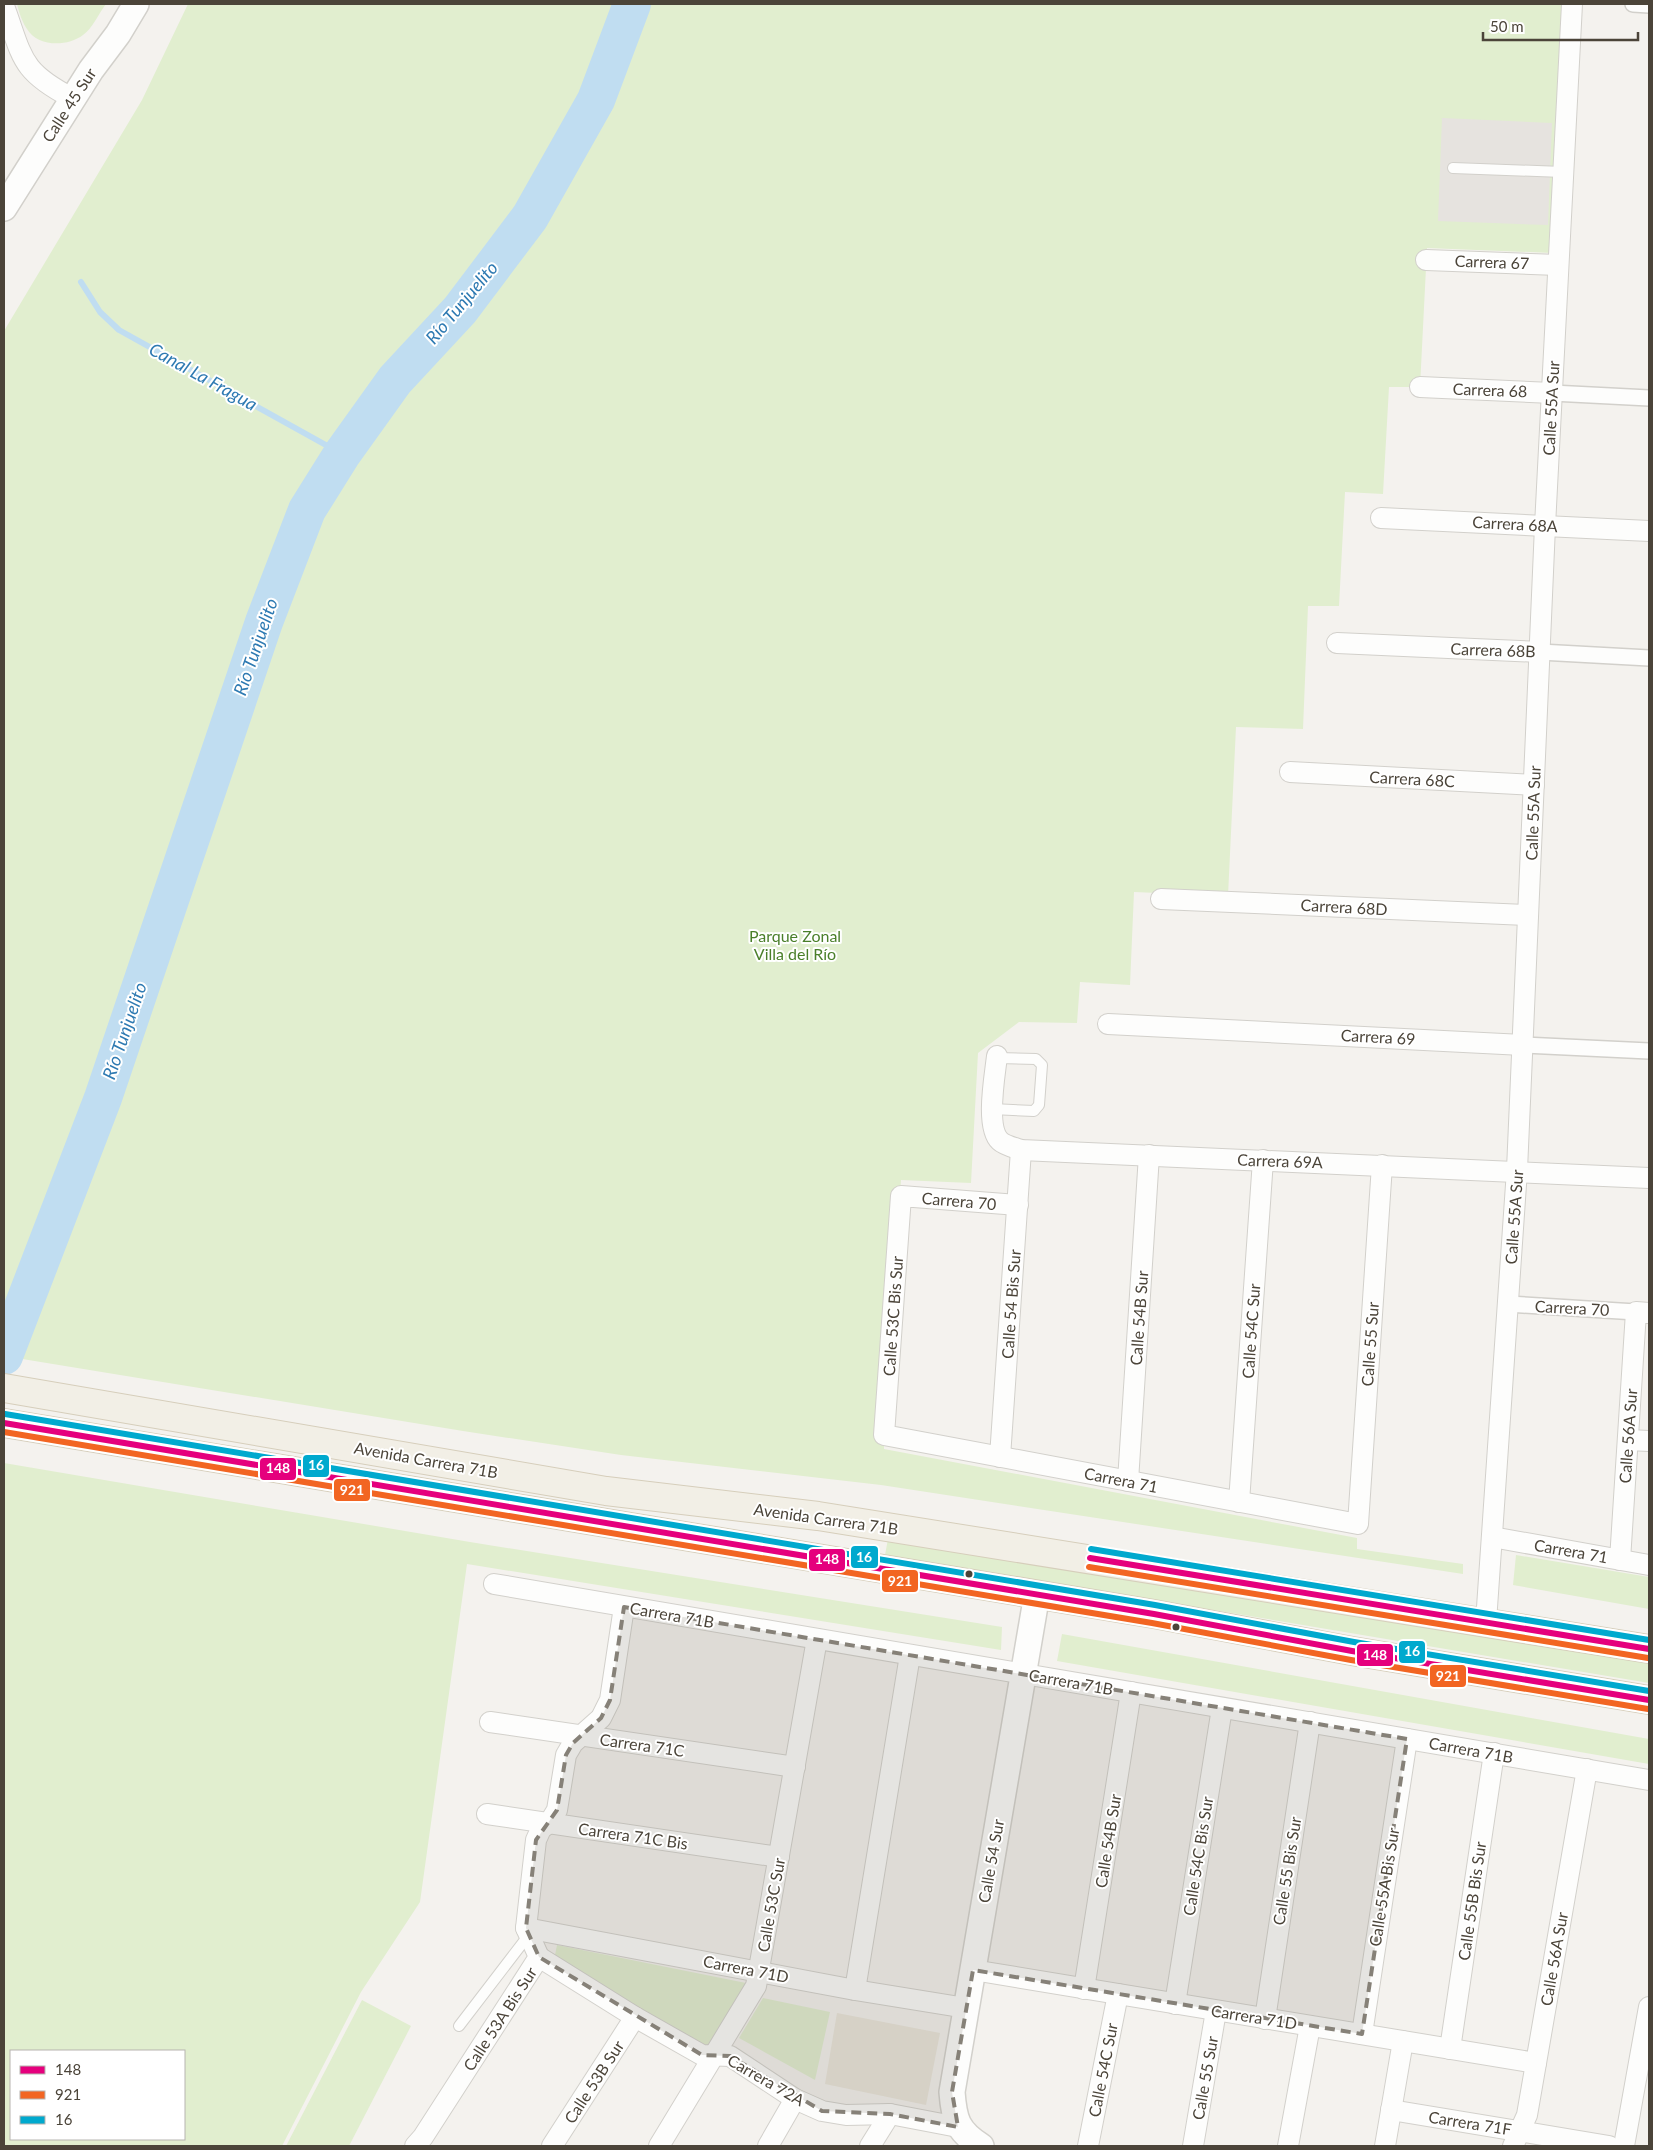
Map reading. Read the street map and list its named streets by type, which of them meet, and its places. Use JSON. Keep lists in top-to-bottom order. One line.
{"streets":{"main road":["Avenida Carrera 71B"],"street":["Calle 45 Sur","Carrera 67","Carrera 68","Calle 55A Sur","Carrera 68A","Carrera 68B","Carrera 68C","Carrera 68D","Carrera 69","Carrera 69A","Carrera 70","Calle 54 Bis Sur","Calle 53C Bis Sur","Calle 54B Sur","Calle 54C Sur","Calle 55 Sur","Calle 56A Sur","Carrera 71","Carrera 71B","Carrera 71C","Carrera 71C Bis","Calle 54C Bis Sur","Calle 54 Sur","Calle 55 Bis Sur","Calle 55A Bis Sur","Calle 55B Bis Sur","Calle 53C Sur","Carrera 71D","Calle 53A Bis Sur","Carrera 72A","Calle 53B Sur","Carrera 71F"]},"crossings":[["Carrera 67","Calle 55A Sur"],["Carrera 68","Calle 55A Sur"],["Calle 55A Sur","Carrera 68A"],["Calle 55A Sur","Carrera 68B"],["Calle 55A Sur","Carrera 68C"],["Calle 55A Sur","Carrera 68D"],["Calle 55A Sur","Carrera 69"],["Calle 55A Sur","Carrera 69A"],["Calle 55A Sur","Carrera 70"],["Calle 55A Sur","Avenida Carrera 71B"],["Calle 55A Sur","Carrera 71"],["Carrera 69A","Calle 54 Bis Sur"],["Carrera 69A","Calle 54B Sur"],["Carrera 69A","Calle 54C Sur"],["Carrera 69A","Calle 55 Sur"],["Carrera 70","Calle 54 Bis Sur"],["Carrera 70","Calle 53C Bis Sur"],["Carrera 70","Calle 56A Sur"],["Calle 54 Bis Sur","Carrera 71"],["Calle 53C Bis Sur","Carrera 71"],["Calle 54B Sur","Carrera 71"],["Calle 54B Sur","Carrera 71B"],["Calle 54B Sur","Carrera 71D"],["Calle 54C Sur","Carrera 71"],["Calle 54C Sur","Carrera 71D"],["Calle 55 Sur","Carrera 71"],["Calle 55 Sur","Carrera 71D"],["Calle 56A Sur","Carrera 71"],["Calle 56A Sur","Carrera 71B"],["Calle 56A Sur","Carrera 71D"],["Calle 56A Sur","Carrera 71F"],["Avenida Carrera 71B","Calle 54 Sur"],["Carrera 71B","Calle 54C Bis Sur"],["Carrera 71B","Calle 54 Sur"],["Carrera 71B","Calle 55 Bis Sur"],["Carrera 71B","Calle 55A Bis Sur"],["Carrera 71B","Calle 55B Bis Sur"],["Carrera 71B","Calle 53C Sur"],["Carrera 71C","Calle 53C Sur"],["Carrera 71C Bis","Calle 53C Sur"],["Calle 54C Bis Sur","Carrera 71D"],["Calle 54 Sur","Carrera 71D"],["Calle 54 Sur","Carrera 72A"],["Calle 55 Bis Sur","Carrera 71D"],["Calle 55A Bis Sur","Carrera 71D"],["Calle 55B Bis Sur","Carrera 71D"],["Calle 53C Sur","Carrera 71D"],["Calle 53C Sur","Carrera 72A"],["Carrera 71D","Calle 53A Bis Sur"],["Calle 53A Bis Sur","Carrera 72A"],["Carrera 72A","Calle 53B Sur"]],"water":["Río Tunjuelito","Canal La Fragua"],"parks":["Parque Zonal Villa del Río"],"lines":["transit line 16","transit line 148","transit line 921"],"legend":["148","921","16"],"scale_bar":"50 m"}
